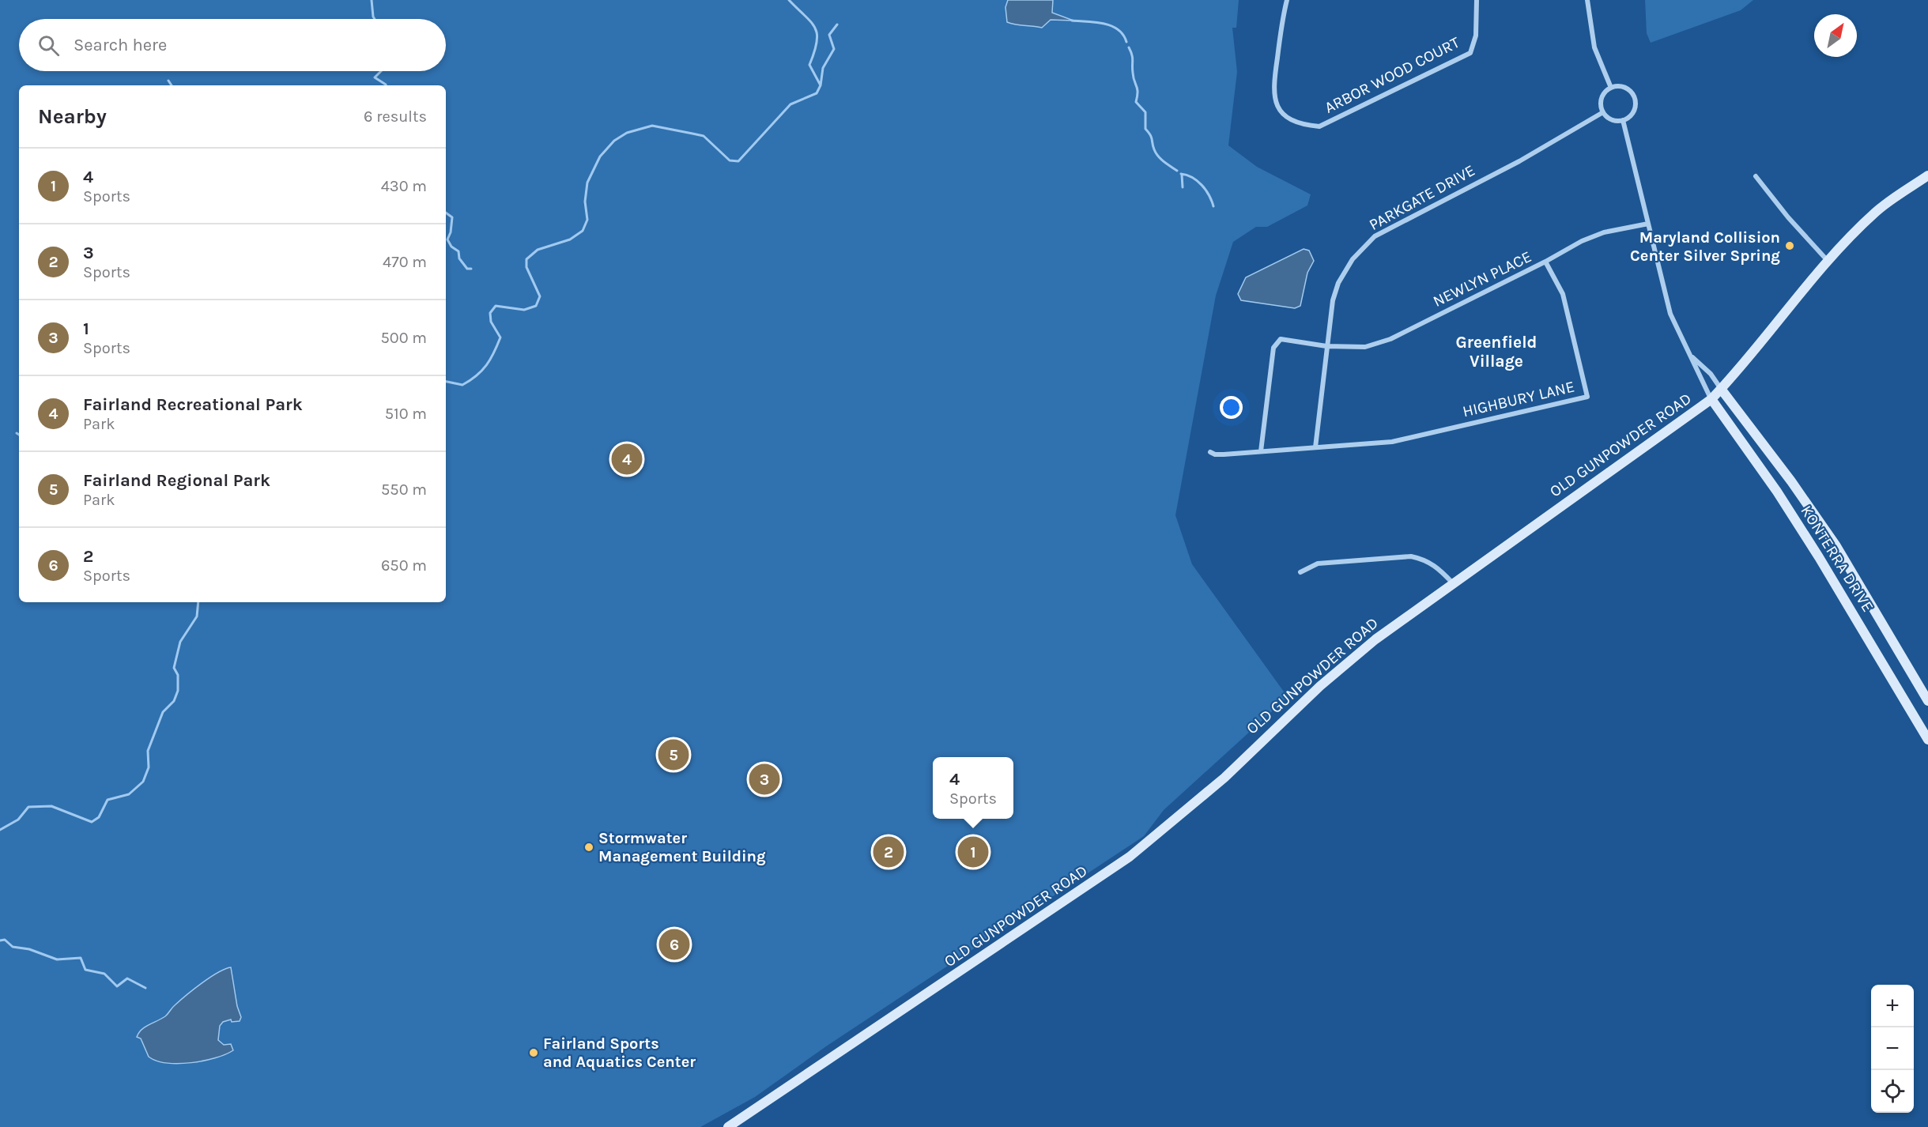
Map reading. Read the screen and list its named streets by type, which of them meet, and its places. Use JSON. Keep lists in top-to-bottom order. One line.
{"streets":{"main road":["OLD GUNPOWDER ROAD","KONTERRA DRIVE"],"street":["ARBOR WOOD COURT","PARKGATE DRIVE","NEWLYN PLACE","HIGHBURY LANE"]},"crossings":[["PARKGATE DRIVE","NEWLYN PLACE"],["PARKGATE DRIVE","HIGHBURY LANE"],["NEWLYN PLACE","HIGHBURY LANE"],["OLD GUNPOWDER ROAD","KONTERRA DRIVE"]],"districts":["Greenfield Village"],"places":["Maryland Collision Center Silver Spring","Stormwater Management Building","Fairland Sports and Aquatics Center"],"north":"top right","page":{"search":"Search here","heading":["Nearby","6 results"],"list":[{"mark":"1","name":"4","note":"Sports","value":"430 m"},{"mark":"2","name":"3","note":"Sports","value":"470 m"},{"mark":"3","name":"1","note":"Sports","value":"500 m"},{"mark":"4","name":"Fairland Recreational Park","note":"Park","value":"510 m"},{"mark":"5","name":"Fairland Regional Park","note":"Park","value":"550 m"},{"mark":"6","name":"2","note":"Sports","value":"650 m"}],"pins":["4","5","3","1","2","6"],"popup":["4","Sports"],"map_buttons":["+","−"]}}
